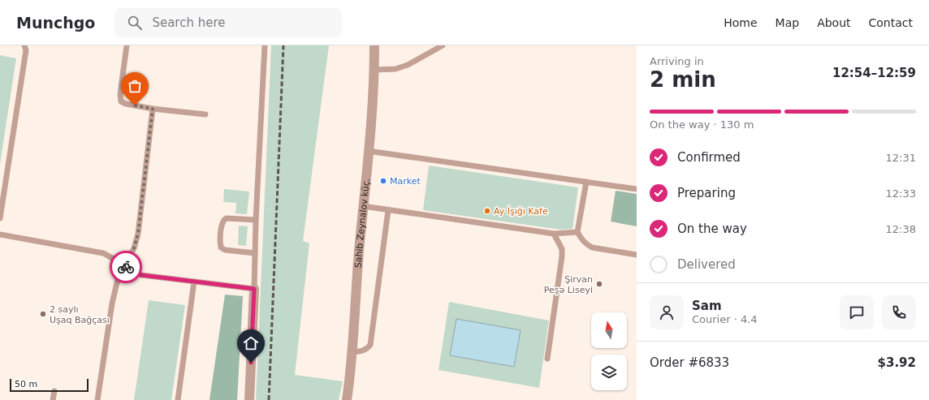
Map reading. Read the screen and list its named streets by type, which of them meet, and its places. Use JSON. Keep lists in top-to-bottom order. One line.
{"streets":{"street":["Sahib Zeynalov küç."]},"places":["Market","Ay İşığı Kafe","Şirvan Peşə Liseyi","2 saylı Uşaq Bağçası"],"scale_bar":"50 m","north":"top","page":{"header":"Munchgo","search":"Search here","nav":["Home","Map","About","Contact"],"heading":["2 min","Arriving in","12:54–12:59"],"panel":["Sam","Courier · 4.4","Order #6833","$3.92"],"bar":"On the way · 130 m","list":[["Confirmed","12:31"],["Preparing","12:33"],["On the way","12:38"],"Delivered"],"scale":"50 m"}}
